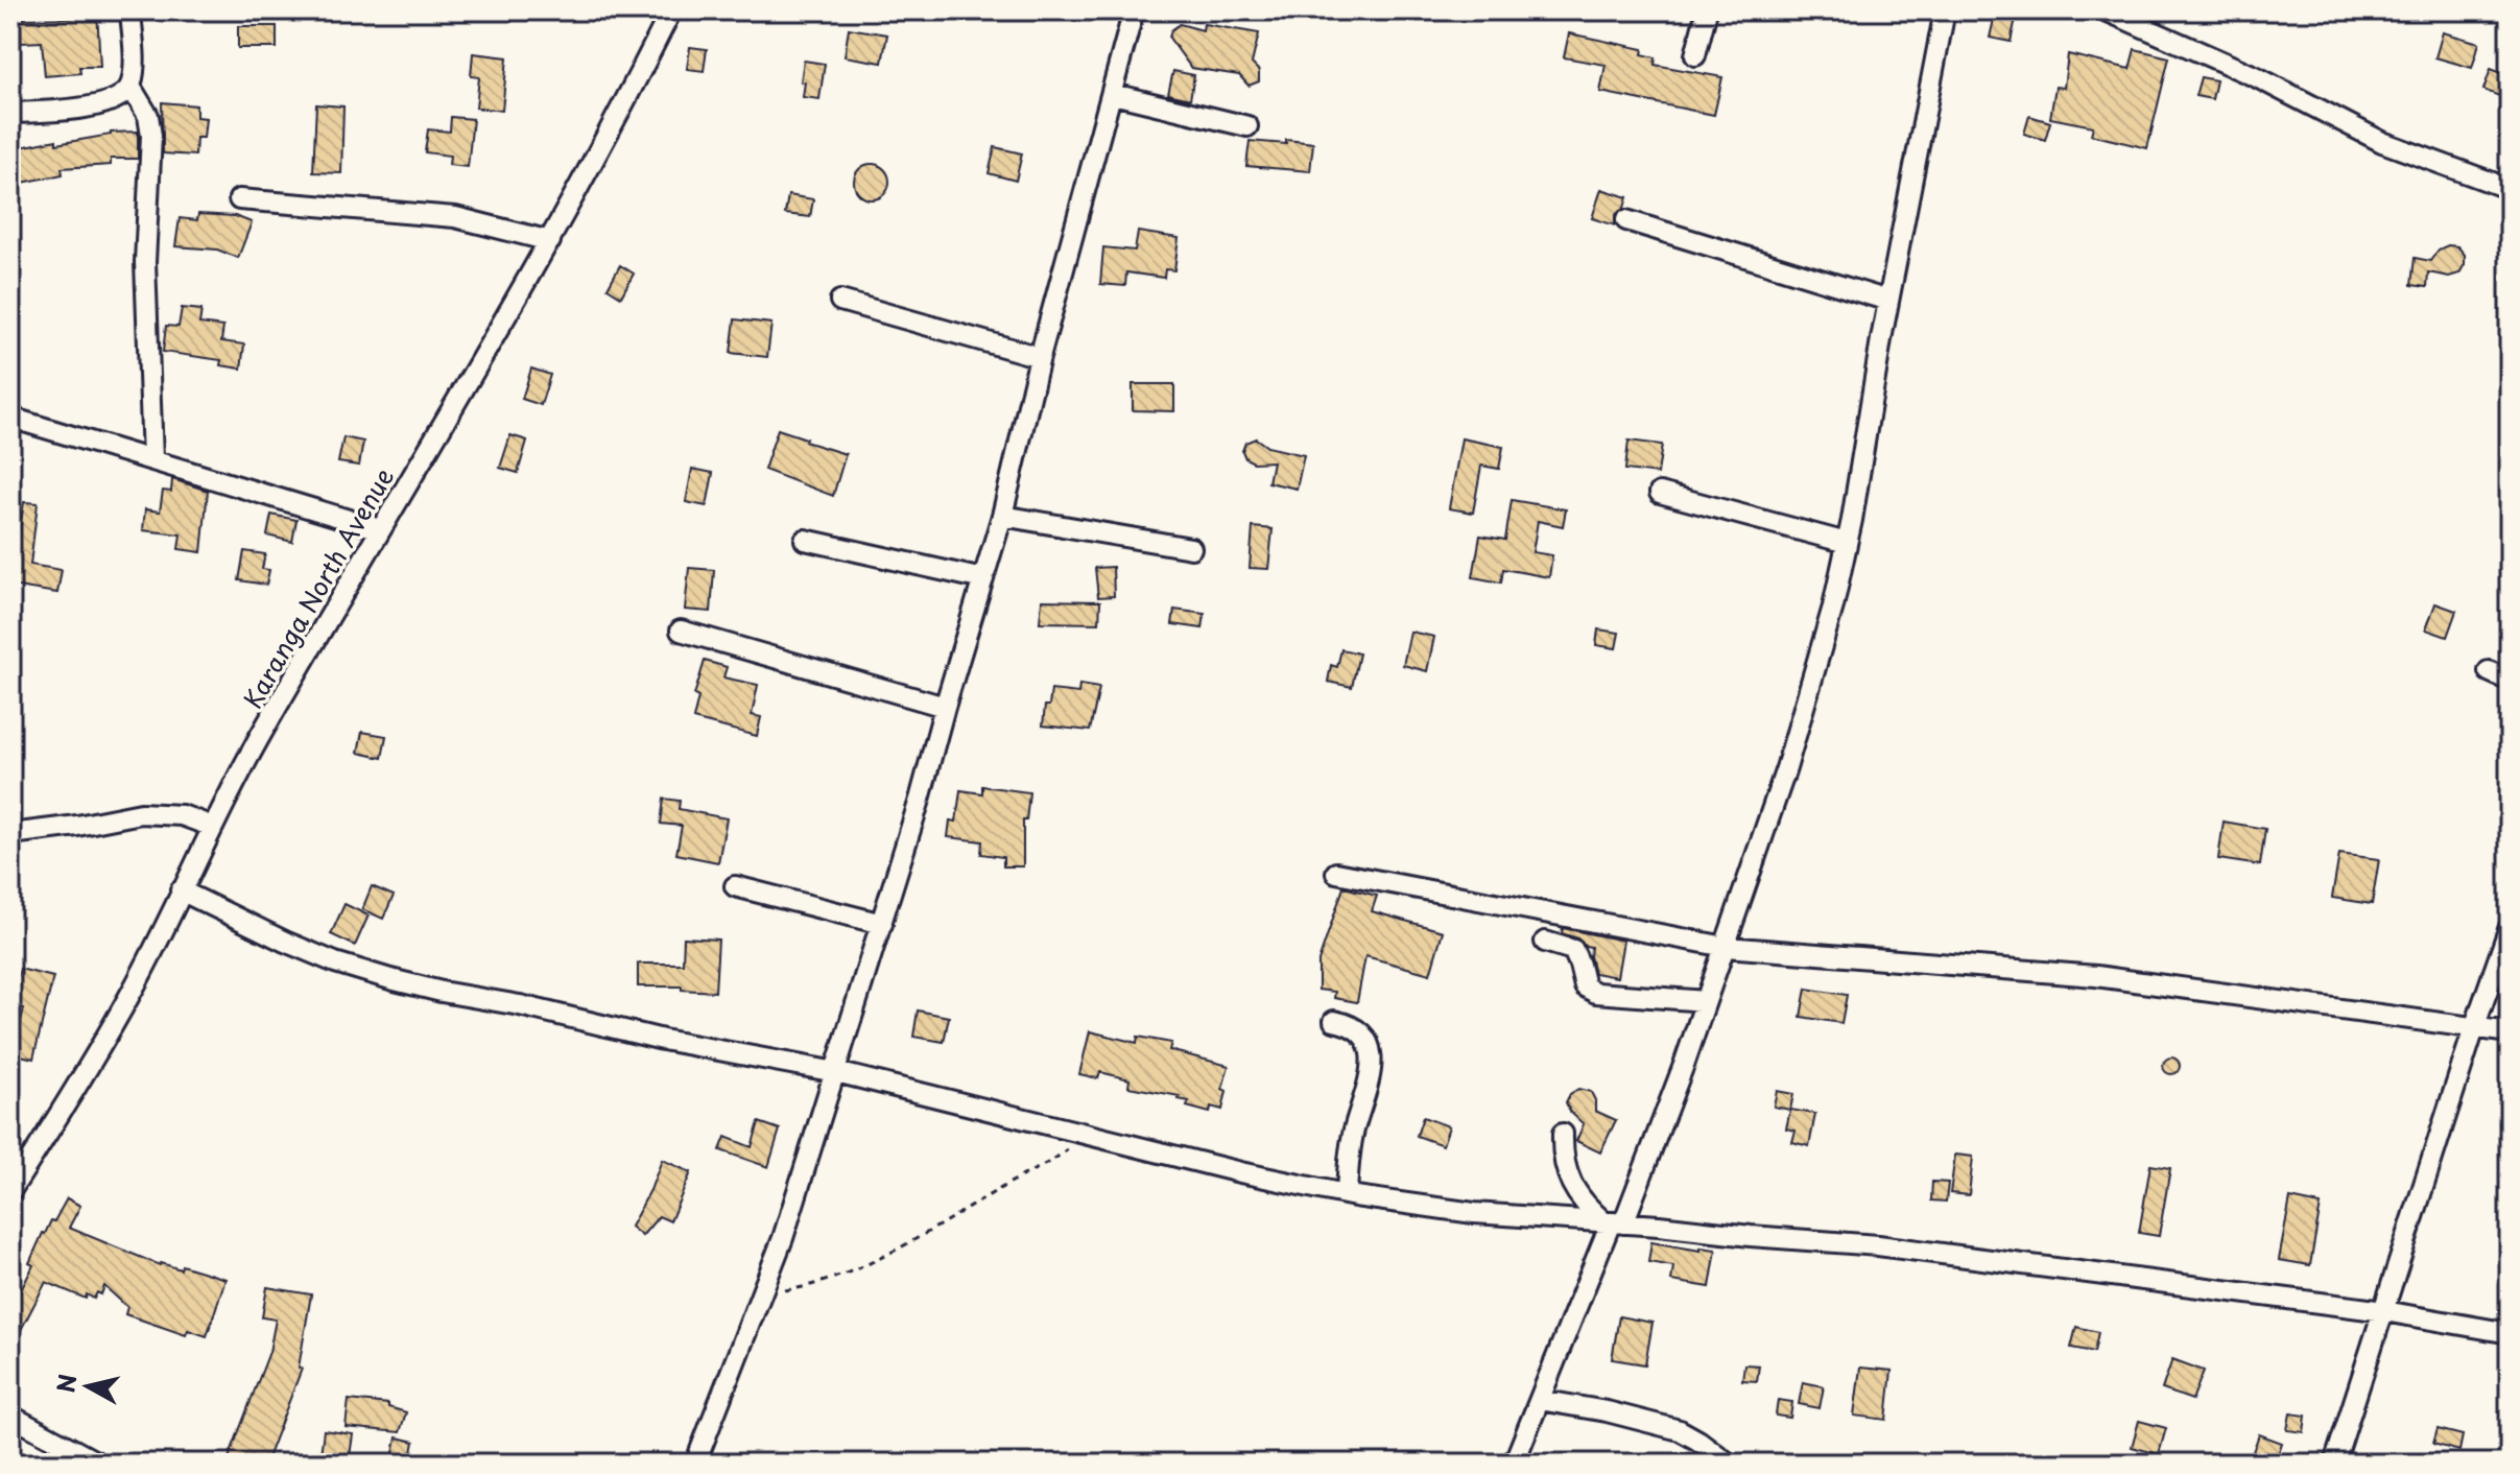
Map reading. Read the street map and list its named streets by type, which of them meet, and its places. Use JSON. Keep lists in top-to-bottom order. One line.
{"streets":{"street":["Karanga North Avenue"]},"north":"left"}
